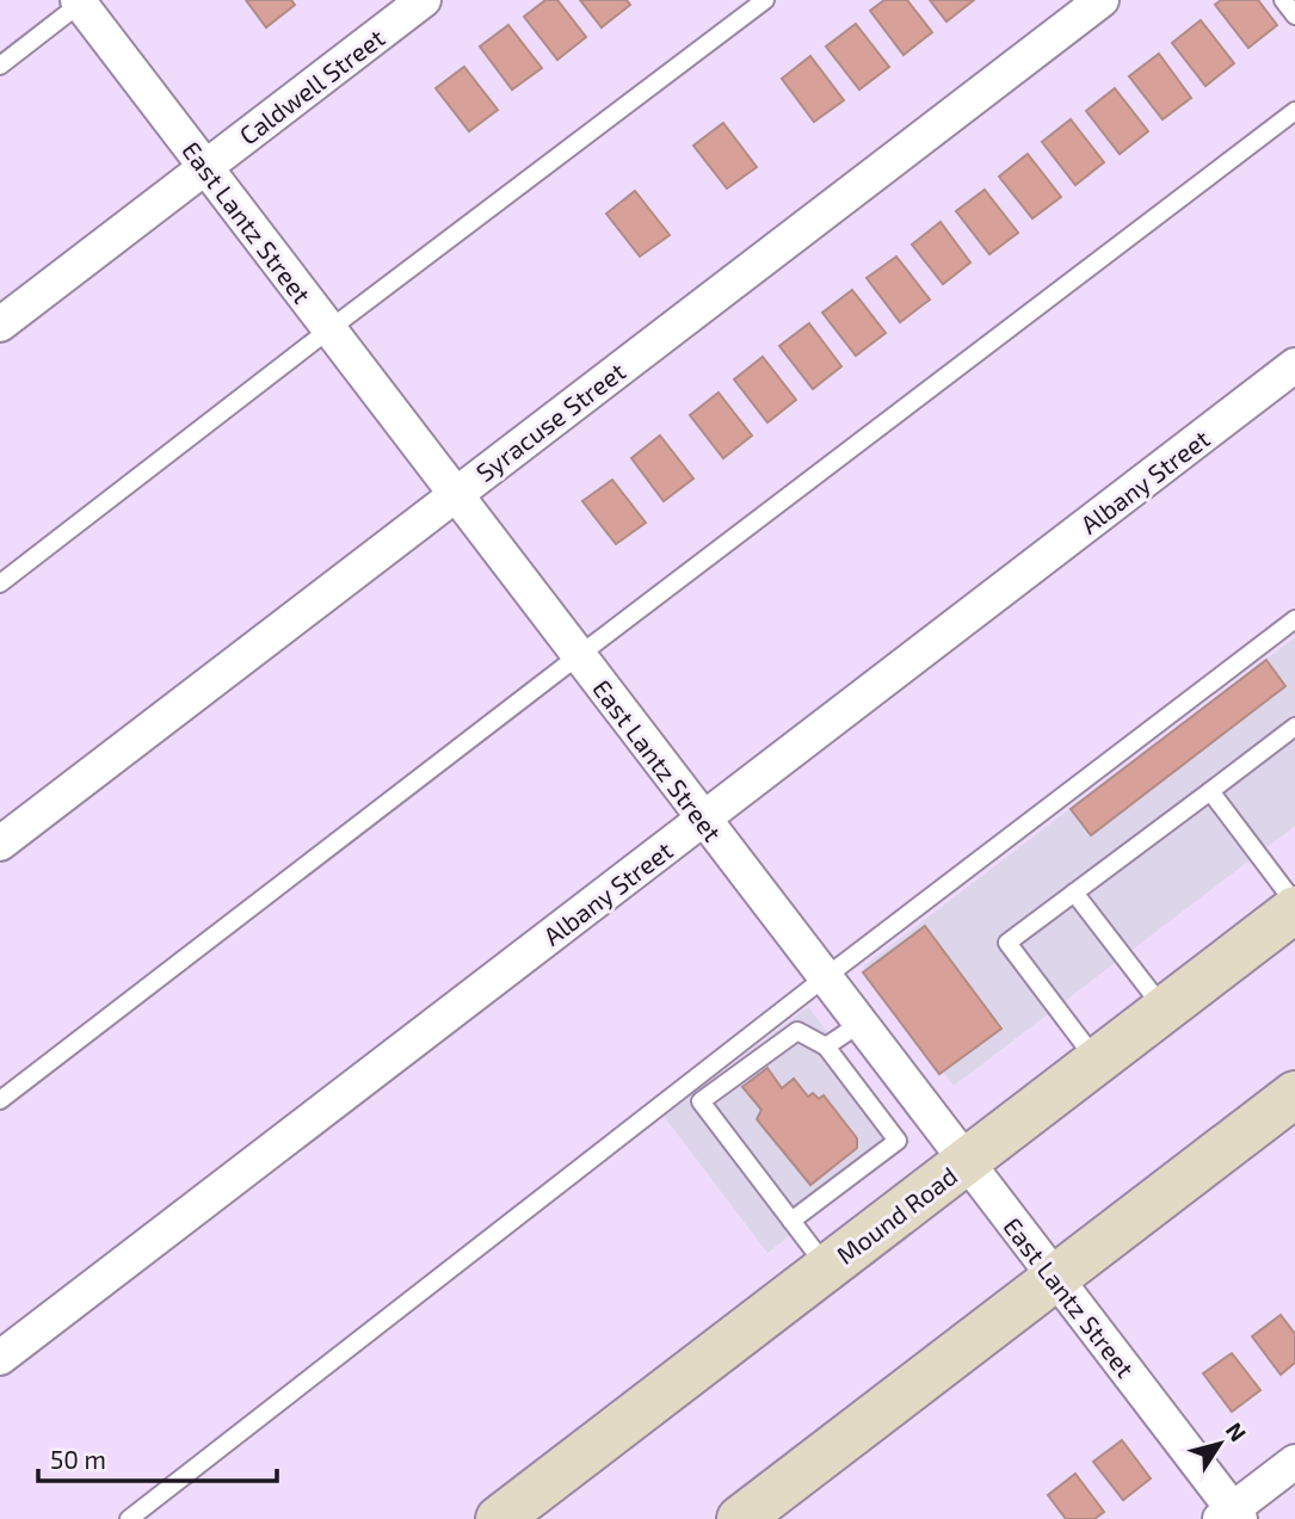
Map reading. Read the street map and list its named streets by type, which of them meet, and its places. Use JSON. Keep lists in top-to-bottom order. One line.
{"streets":{"main road":["Mound Road"],"street":["Caldwell Street","East Lantz Street","Syracuse Street","Albany Street"]},"crossings":[["Caldwell Street","East Lantz Street"],["East Lantz Street","Syracuse Street"],["East Lantz Street","Albany Street"],["East Lantz Street","Mound Road"]],"scale_bar":"50 m","north":"top right"}
